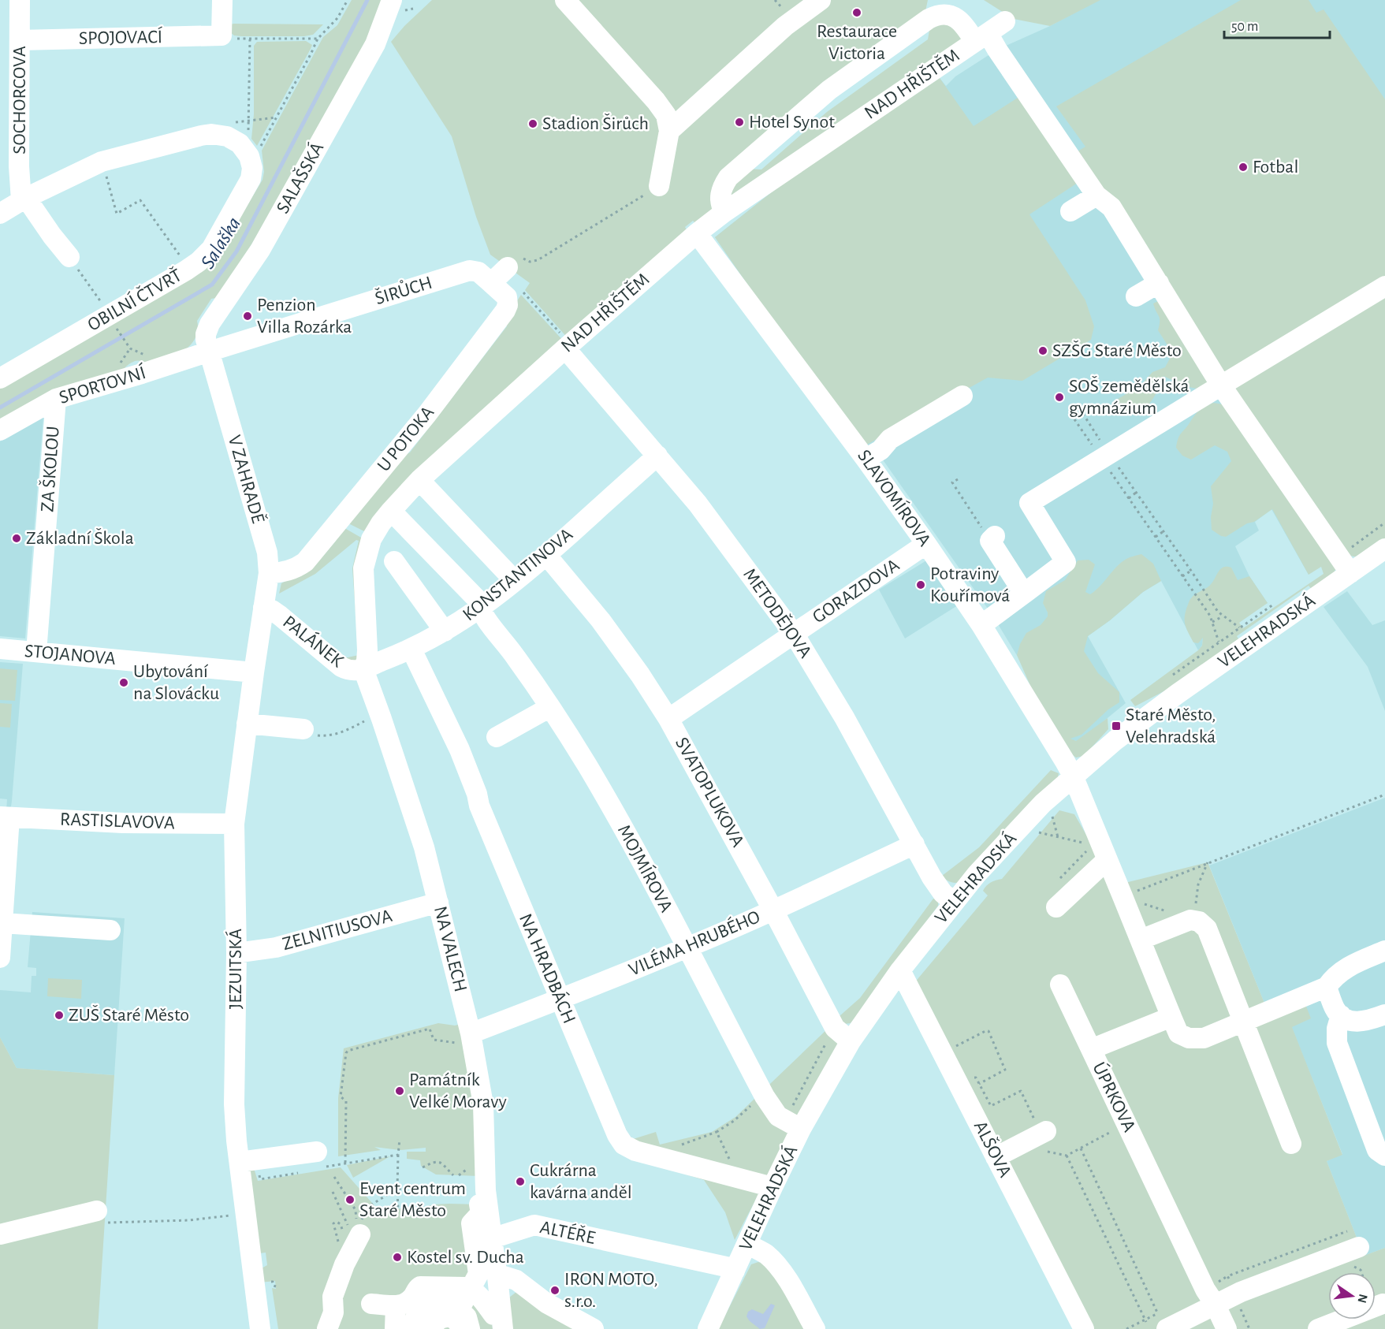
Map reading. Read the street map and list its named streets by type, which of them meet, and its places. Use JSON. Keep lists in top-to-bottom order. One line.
{"streets":{"street":["SPOJOVACÍ","NAD HŘIŠTĚM","SOCHORCOVA","SALAŠSKÁ","ŠIRŮCH","OBILNÍ ČTVRŤ","SPORTOVNÍ","U POTOKA","ZA ŠKOLOU","V ZAHRADĚ","SLAVOMÍROVA","KONSTANTINOVA","GORAZDOVA","METODĚJOVA","VELEHRADSKÁ","PALÁNEK","STOJANOVA","SVATOPLUKOVA","RASTISLAVOVA","MOJMÍROVA","ZELNITIUSOVA","VILÉMA HRUBÉHO","NA VALECH","JEZUITSKÁ","NA HRADBÁCH","ÚPRKOVA","ALŠOVA","ALTÉŘE"]},"crossings":[["SPOJOVACÍ","SOCHORCOVA"],["NAD HŘIŠTĚM","SLAVOMÍROVA"],["NAD HŘIŠTĚM","KONSTANTINOVA"],["NAD HŘIŠTĚM","METODĚJOVA"],["NAD HŘIŠTĚM","PALÁNEK"],["NAD HŘIŠTĚM","MOJMÍROVA"],["NAD HŘIŠTĚM","NA VALECH"],["SALAŠSKÁ","ŠIRŮCH"],["SALAŠSKÁ","SPORTOVNÍ"],["SALAŠSKÁ","V ZAHRADĚ"],["ŠIRŮCH","SPORTOVNÍ"],["ŠIRŮCH","U POTOKA"],["ŠIRŮCH","V ZAHRADĚ"],["SPORTOVNÍ","ZA ŠKOLOU"],["SPORTOVNÍ","V ZAHRADĚ"],["U POTOKA","V ZAHRADĚ"],["ZA ŠKOLOU","STOJANOVA"],["V ZAHRADĚ","PALÁNEK"],["V ZAHRADĚ","JEZUITSKÁ"],["SLAVOMÍROVA","GORAZDOVA"],["SLAVOMÍROVA","VELEHRADSKÁ"],["KONSTANTINOVA","METODĚJOVA"],["KONSTANTINOVA","PALÁNEK"],["KONSTANTINOVA","SVATOPLUKOVA"],["KONSTANTINOVA","MOJMÍROVA"],["KONSTANTINOVA","NA VALECH"],["KONSTANTINOVA","NA HRADBÁCH"],["GORAZDOVA","METODĚJOVA"],["GORAZDOVA","SVATOPLUKOVA"],["METODĚJOVA","VELEHRADSKÁ"],["METODĚJOVA","VILÉMA HRUBÉHO"],["VELEHRADSKÁ","SVATOPLUKOVA"],["VELEHRADSKÁ","MOJMÍROVA"],["VELEHRADSKÁ","NA HRADBÁCH"],["VELEHRADSKÁ","ALŠOVA"],["VELEHRADSKÁ","ALTÉŘE"],["PALÁNEK","NA VALECH"],["PALÁNEK","JEZUITSKÁ"],["STOJANOVA","JEZUITSKÁ"],["SVATOPLUKOVA","VILÉMA HRUBÉHO"],["RASTISLAVOVA","JEZUITSKÁ"],["MOJMÍROVA","VILÉMA HRUBÉHO"],["ZELNITIUSOVA","NA VALECH"],["ZELNITIUSOVA","JEZUITSKÁ"],["VILÉMA HRUBÉHO","NA VALECH"],["VILÉMA HRUBÉHO","NA HRADBÁCH"],["NA VALECH","ALTÉŘE"]],"water":["Salaška"],"places":{"other":["Restaurace Victoria","Hotel Synot","Stadion Širůch","Fotbal","Penzion Villa Rozárka","SZŠG Staré Město","SOŠ zemědělská gymnázium","Základní Škola","Potraviny Kouřímová","Ubytování na Slovácku","ZUŠ Staré Město","Památník Velké Moravy","Cukrárna kavárna anděl","Event centrum Staré Město","Kostel sv. Ducha","IRON MOTO, s.r.o."],"transit":["Staré Město, Velehradská"]},"scale_bar":"50 m","north":"right"}
